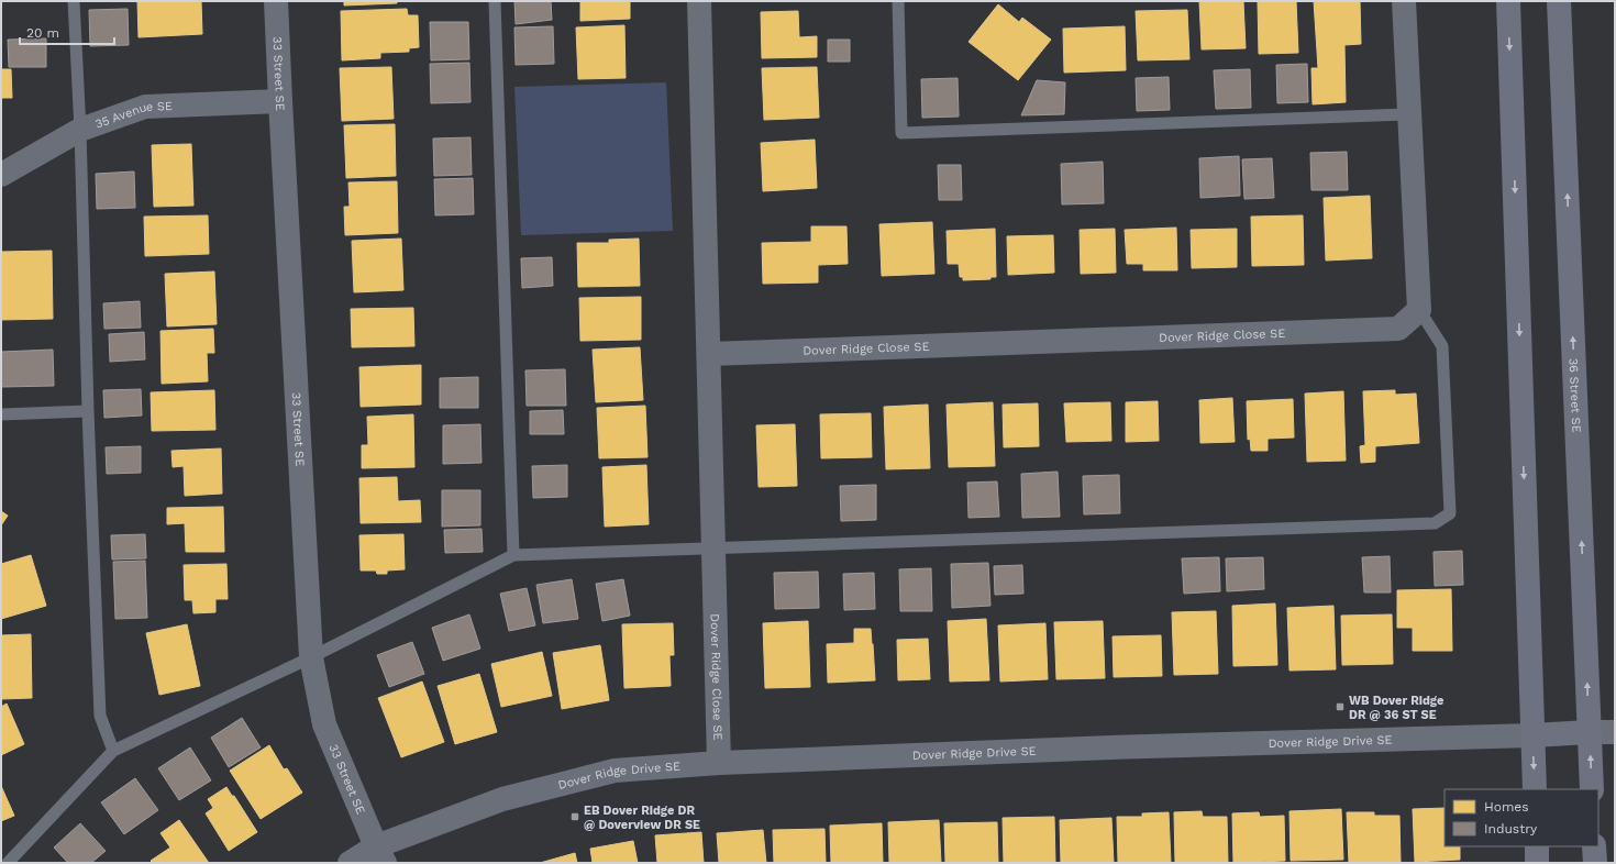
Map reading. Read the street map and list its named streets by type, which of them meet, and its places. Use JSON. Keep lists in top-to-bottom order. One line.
{"streets":{"main road":["36 Street SE","Dover Ridge Drive SE"],"street":["33 Street SE","35 Avenue SE","Dover Ridge Close SE"]},"crossings":[["33 Street SE","35 Avenue SE"],["33 Street SE","Dover Ridge Drive SE"],["Dover Ridge Close SE","Dover Ridge Drive SE"],["36 Street SE","Dover Ridge Drive SE"]],"places":{"transit":["WB Dover Ridge DR @ 36 ST SE","EB Dover Ridge DR @ Doverview DR SE"]},"legend":["Homes","Industry"],"scale_bar":"20 m"}
